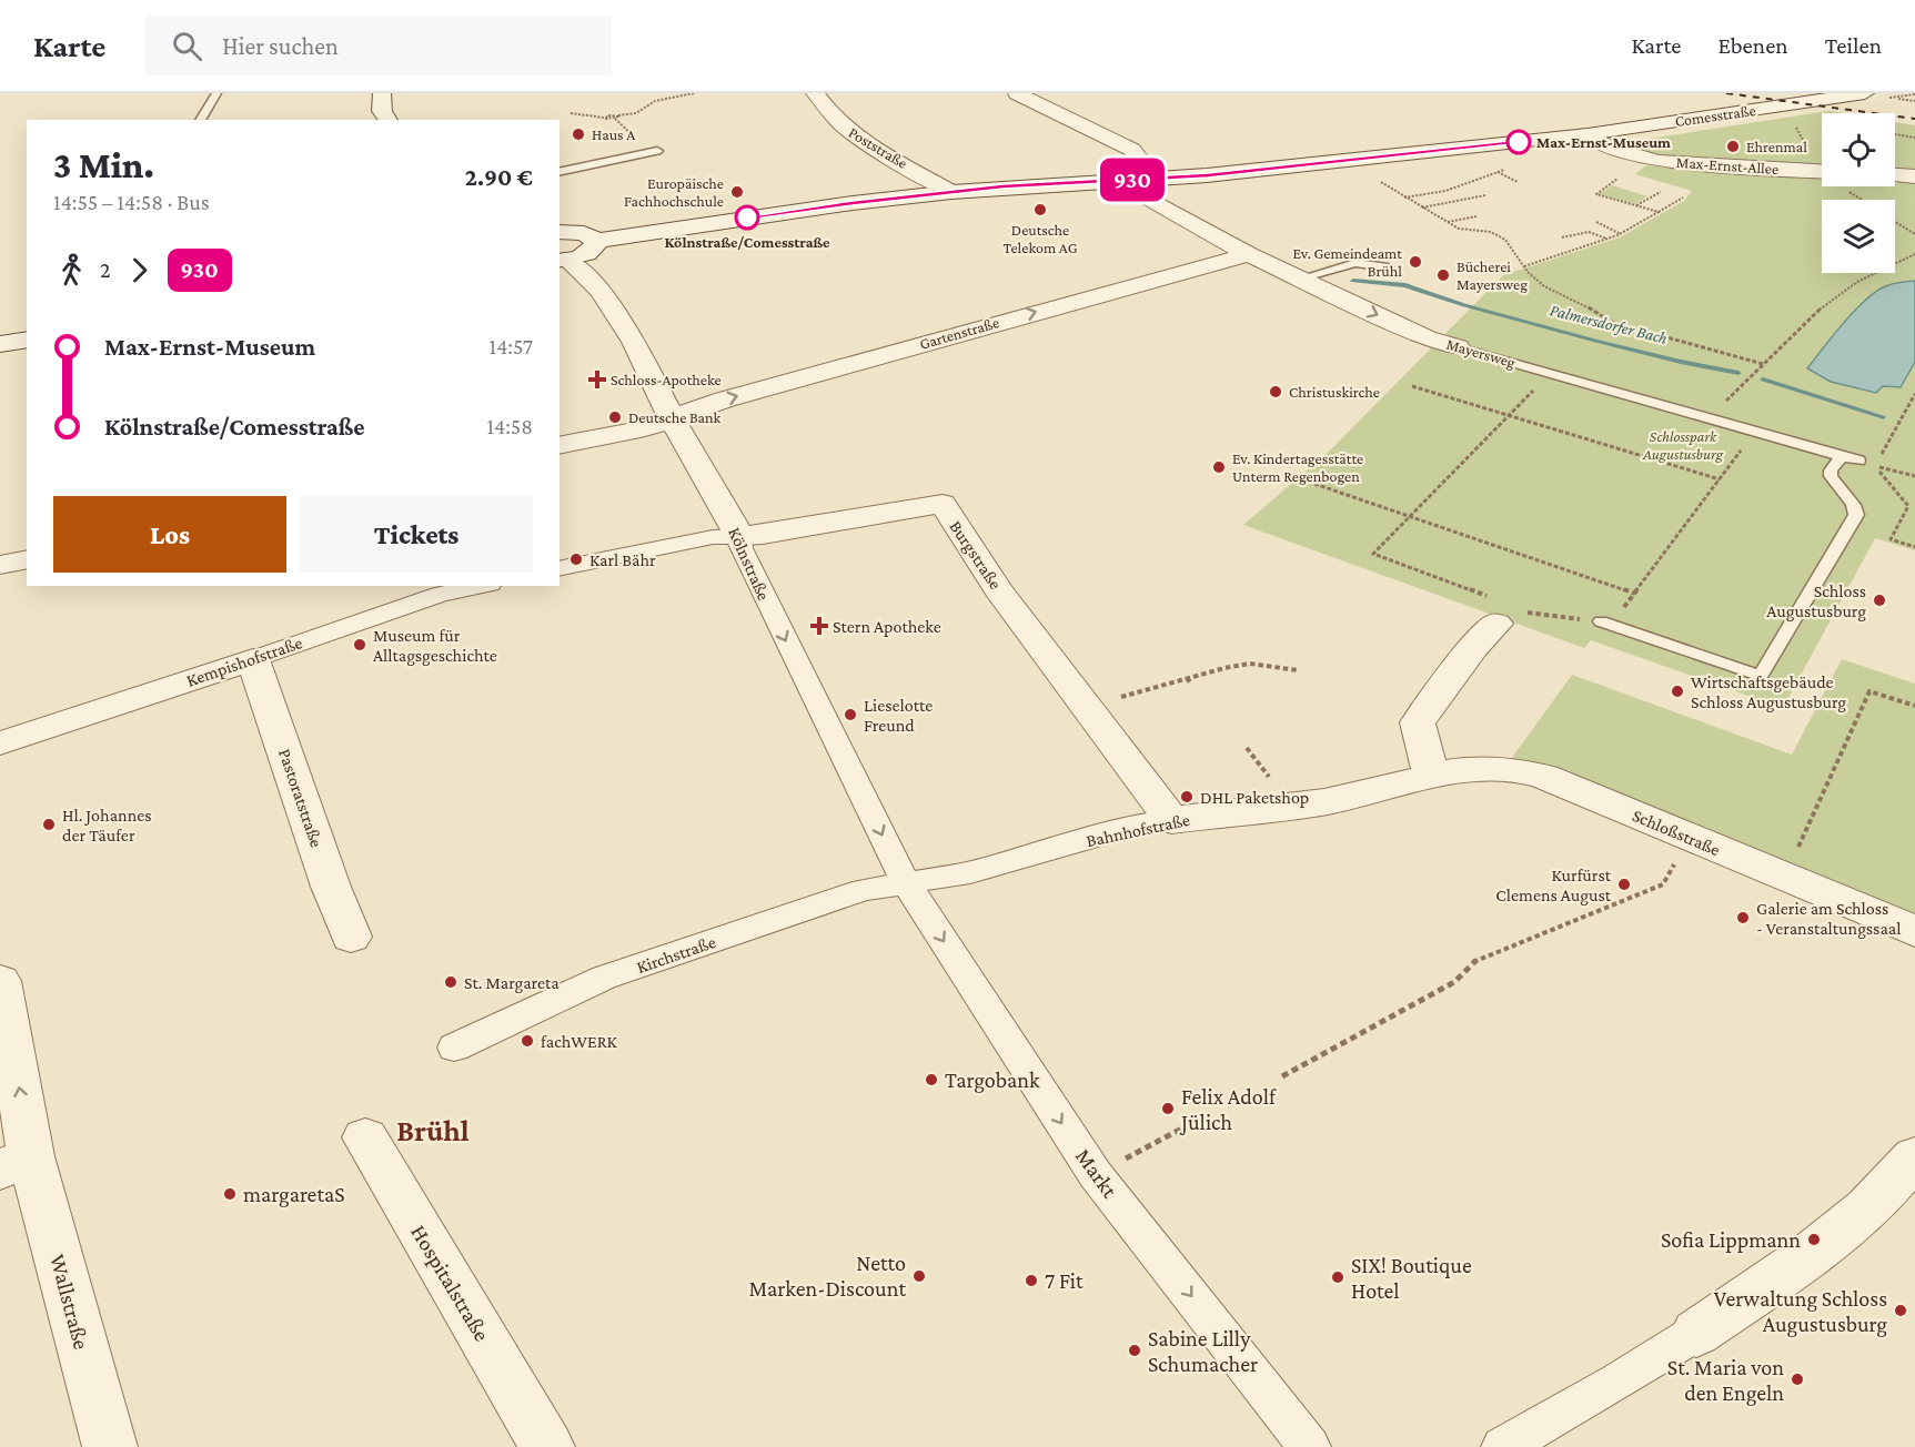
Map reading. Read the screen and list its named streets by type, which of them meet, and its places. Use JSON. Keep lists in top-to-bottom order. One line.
{"streets":{"street":["Comesstraße","Poststraße","Max-Ernst-Allee","Gartenstraße","Mayersweg","Burgstraße","Kölnstraße","Kempishofstraße","Pastoratstraße","Bahnhofstraße","Schloßstraße","Kirchstraße","Markt","Hospitalstraße","Wallstraße"]},"crossings":[["Comesstraße","Poststraße"],["Comesstraße","Max-Ernst-Allee"],["Comesstraße","Mayersweg"],["Gartenstraße","Mayersweg"],["Gartenstraße","Kölnstraße"],["Burgstraße","Kölnstraße"],["Burgstraße","Bahnhofstraße"],["Kölnstraße","Bahnhofstraße"],["Kölnstraße","Kirchstraße"],["Kölnstraße","Markt"],["Kempishofstraße","Pastoratstraße"],["Bahnhofstraße","Schloßstraße"],["Bahnhofstraße","Kirchstraße"],["Bahnhofstraße","Markt"],["Kirchstraße","Markt"]],"one_way":["Gartenstraße","Kölnstraße","Markt","Wallstraße"],"districts":["Brühl"],"water":["Palmersdorfer Bach"],"parks":["Schlosspark Augustusburg"],"places":{"other":["Haus A","Max-Ernst-Museum","Ehrenmal","Europäische Fachhochschule","Deutsche Telekom AG","Kölnstraße/Comesstraße","Ev. Gemeindeamt Brühl","Bücherei Mayersweg","Christuskirche","Deutsche Bank","Ev. Kindertagesstätte Unterm Regenbogen","Karl Bähr","Schloss Augustusburg","Museum für Alltagsgeschichte","Wirtschaftsgebäude Schloss Augustusburg","Lieselotte Freund","DHL Paketshop","Hl. Johannes der Täufer","Kurfürst Clemens August","Galerie am Schloss - Veranstaltungssaal","St. Margareta","fachWERK","Targobank","Felix Adolf Jülich","margaretaS","Sofia Lippmann","Netto Marken-Discount","SIX! Boutique Hotel","7 Fit","Verwaltung Schloss Augustusburg","Sabine Lilly Schumacher","St. Maria von den Engeln"],"health":["Schloss-Apotheke","Stern Apotheke"]},"lines":["bus line 930"],"page":{"header":"Karte","search":"Hier suchen","nav":["Karte","Ebenen","Teilen"],"on_map":"930","heading":["3 Min.","14:55 – 14:58 · Bus","2.90 €"],"legs":["2","930"],"list":[{"name":"Max-Ernst-Museum","value":"14:57"},{"name":"Kölnstraße/Comesstraße","value":"14:58"}],"buttons":["Los","Tickets"]}}
